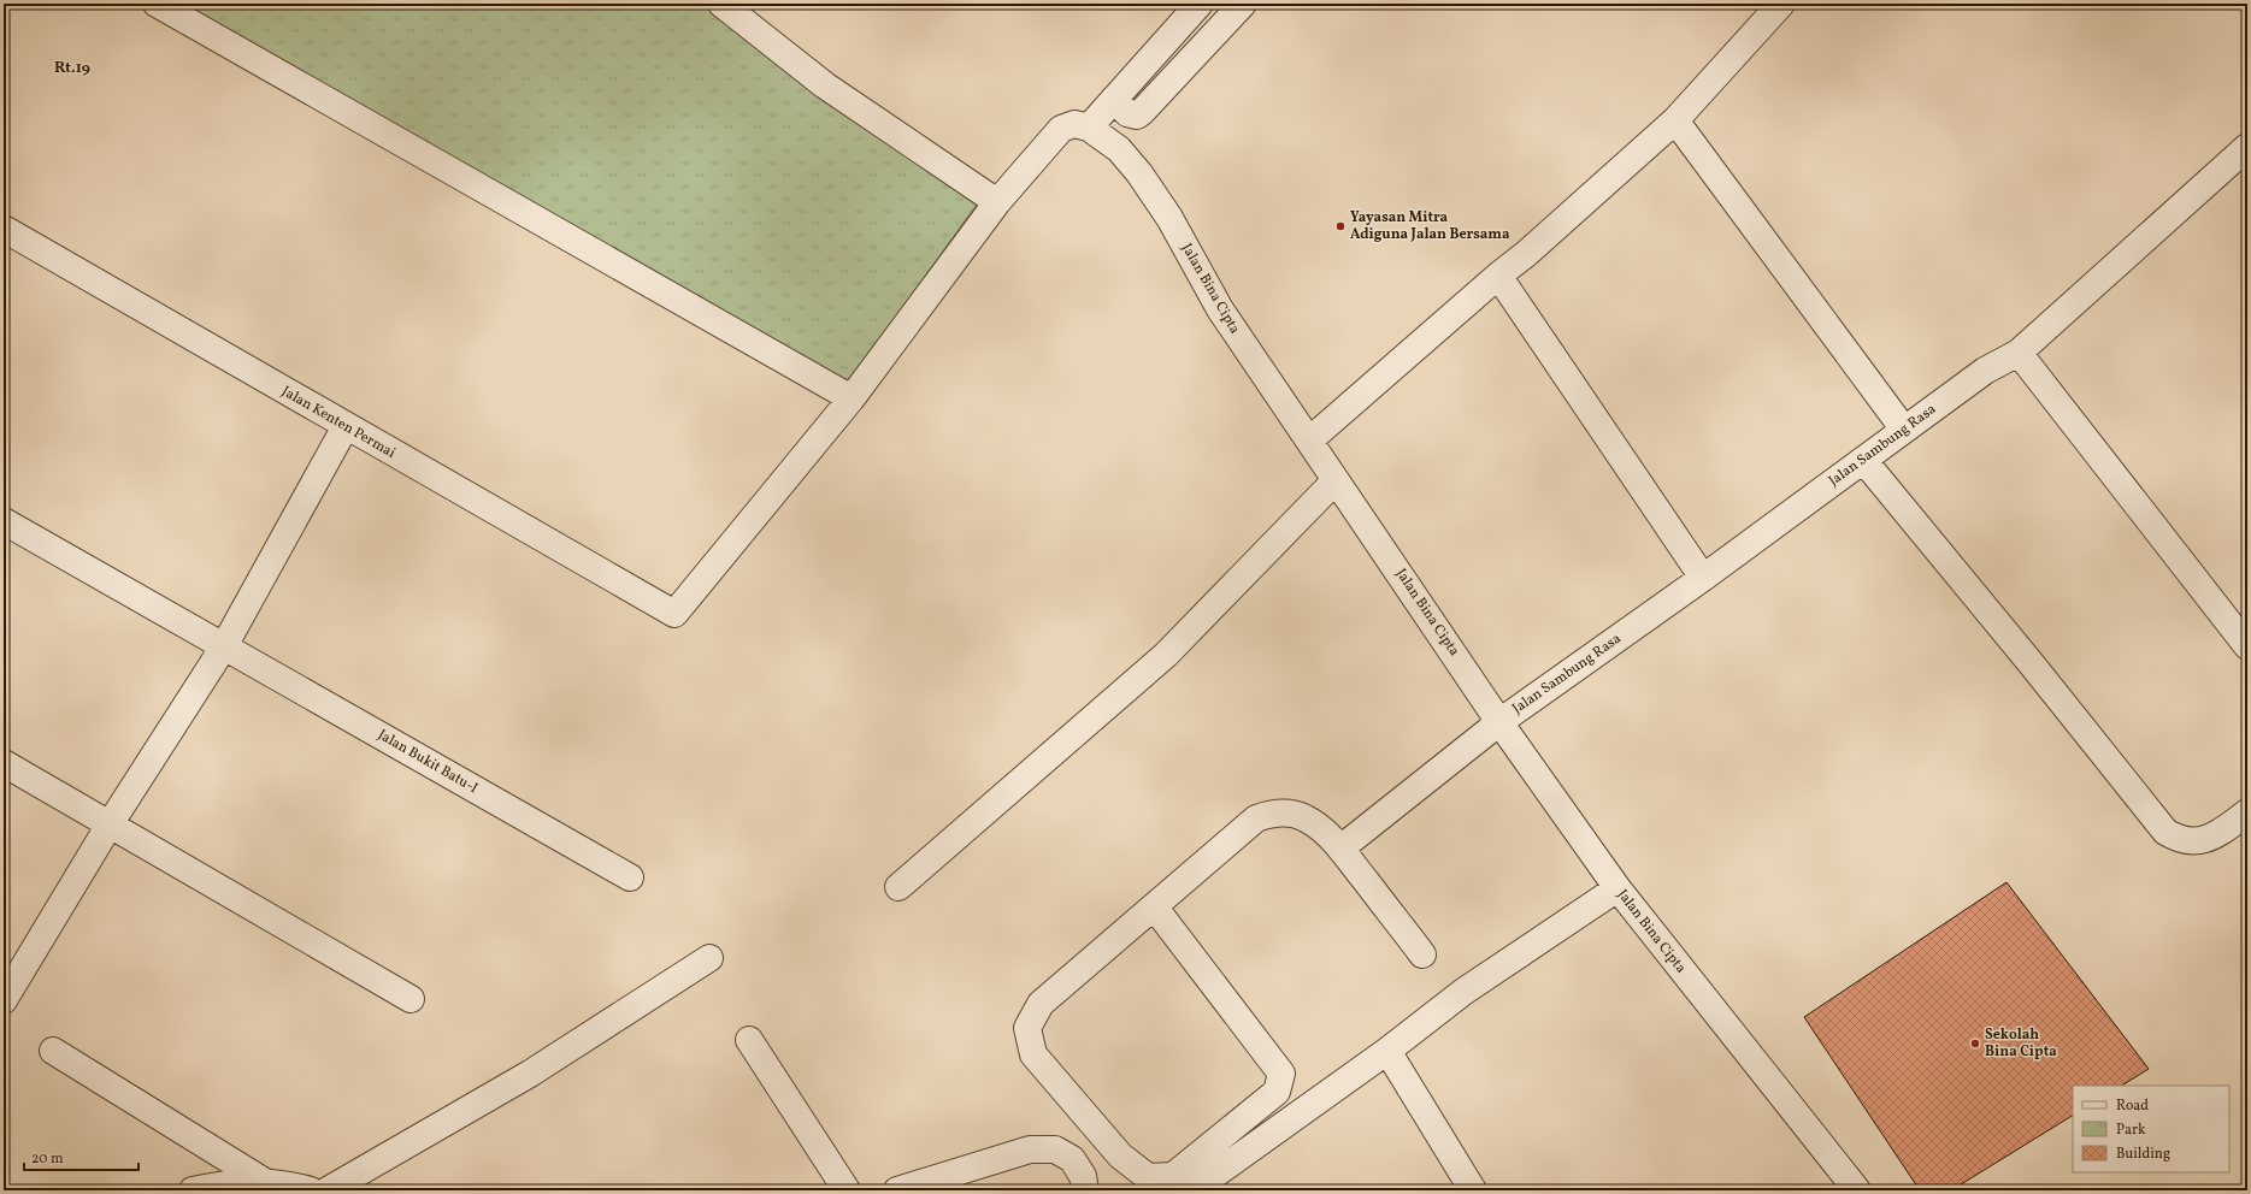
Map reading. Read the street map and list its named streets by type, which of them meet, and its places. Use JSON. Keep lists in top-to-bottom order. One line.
{"streets":{"street":["Jalan Bina Cipta","Jalan Kenten Permai","Jalan Sambung Rasa","Jalan Bukit Batu-I"]},"crossings":[["Jalan Bina Cipta","Jalan Sambung Rasa"]],"districts":["Rt.19"],"places":["Yayasan Mitra Adiguna Jalan Bersama","Sekolah Bina Cipta"],"legend":["Road","Park","Building"],"scale_bar":"20 m"}
